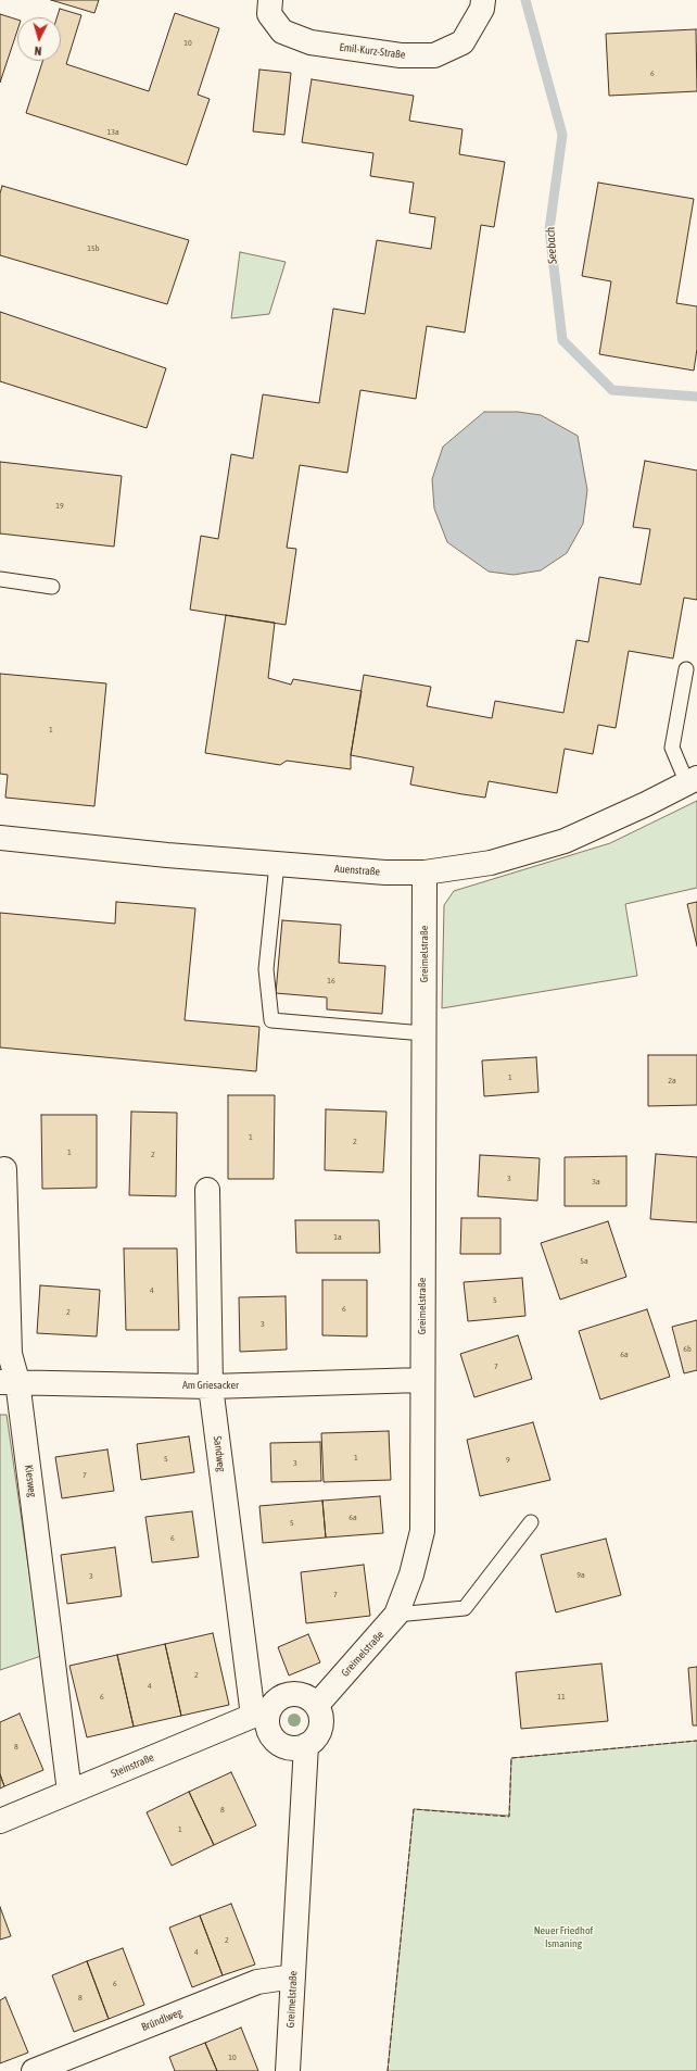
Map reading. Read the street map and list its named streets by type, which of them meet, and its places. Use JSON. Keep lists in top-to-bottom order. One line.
{"streets":{"street":["Emil-Kurz-Straße","Auenstraße","Greimelstraße","Am Griesacker","Sandweg","Kiesweg","Steinstraße","Bründlweg"]},"crossings":[["Auenstraße","Greimelstraße"],["Greimelstraße","Am Griesacker"],["Greimelstraße","Sandweg"],["Greimelstraße","Steinstraße"],["Greimelstraße","Bründlweg"],["Am Griesacker","Sandweg"],["Am Griesacker","Kiesweg"],["Sandweg","Steinstraße"],["Kiesweg","Steinstraße"]],"water":["Seebach"],"parks":["Neuer Friedhof Ismaning"],"house_numbers":["10","6","13a","15b","19","1","16","1","2a","1","2","1","2","3","3a","1a","5a","4","5","6","2","3","6b","6a","7","1","5","9","3","7","6a","5","6","9a","3","7","2","4","6","11","8","8","1","2","4","6","8","10"],"north":"bottom"}
